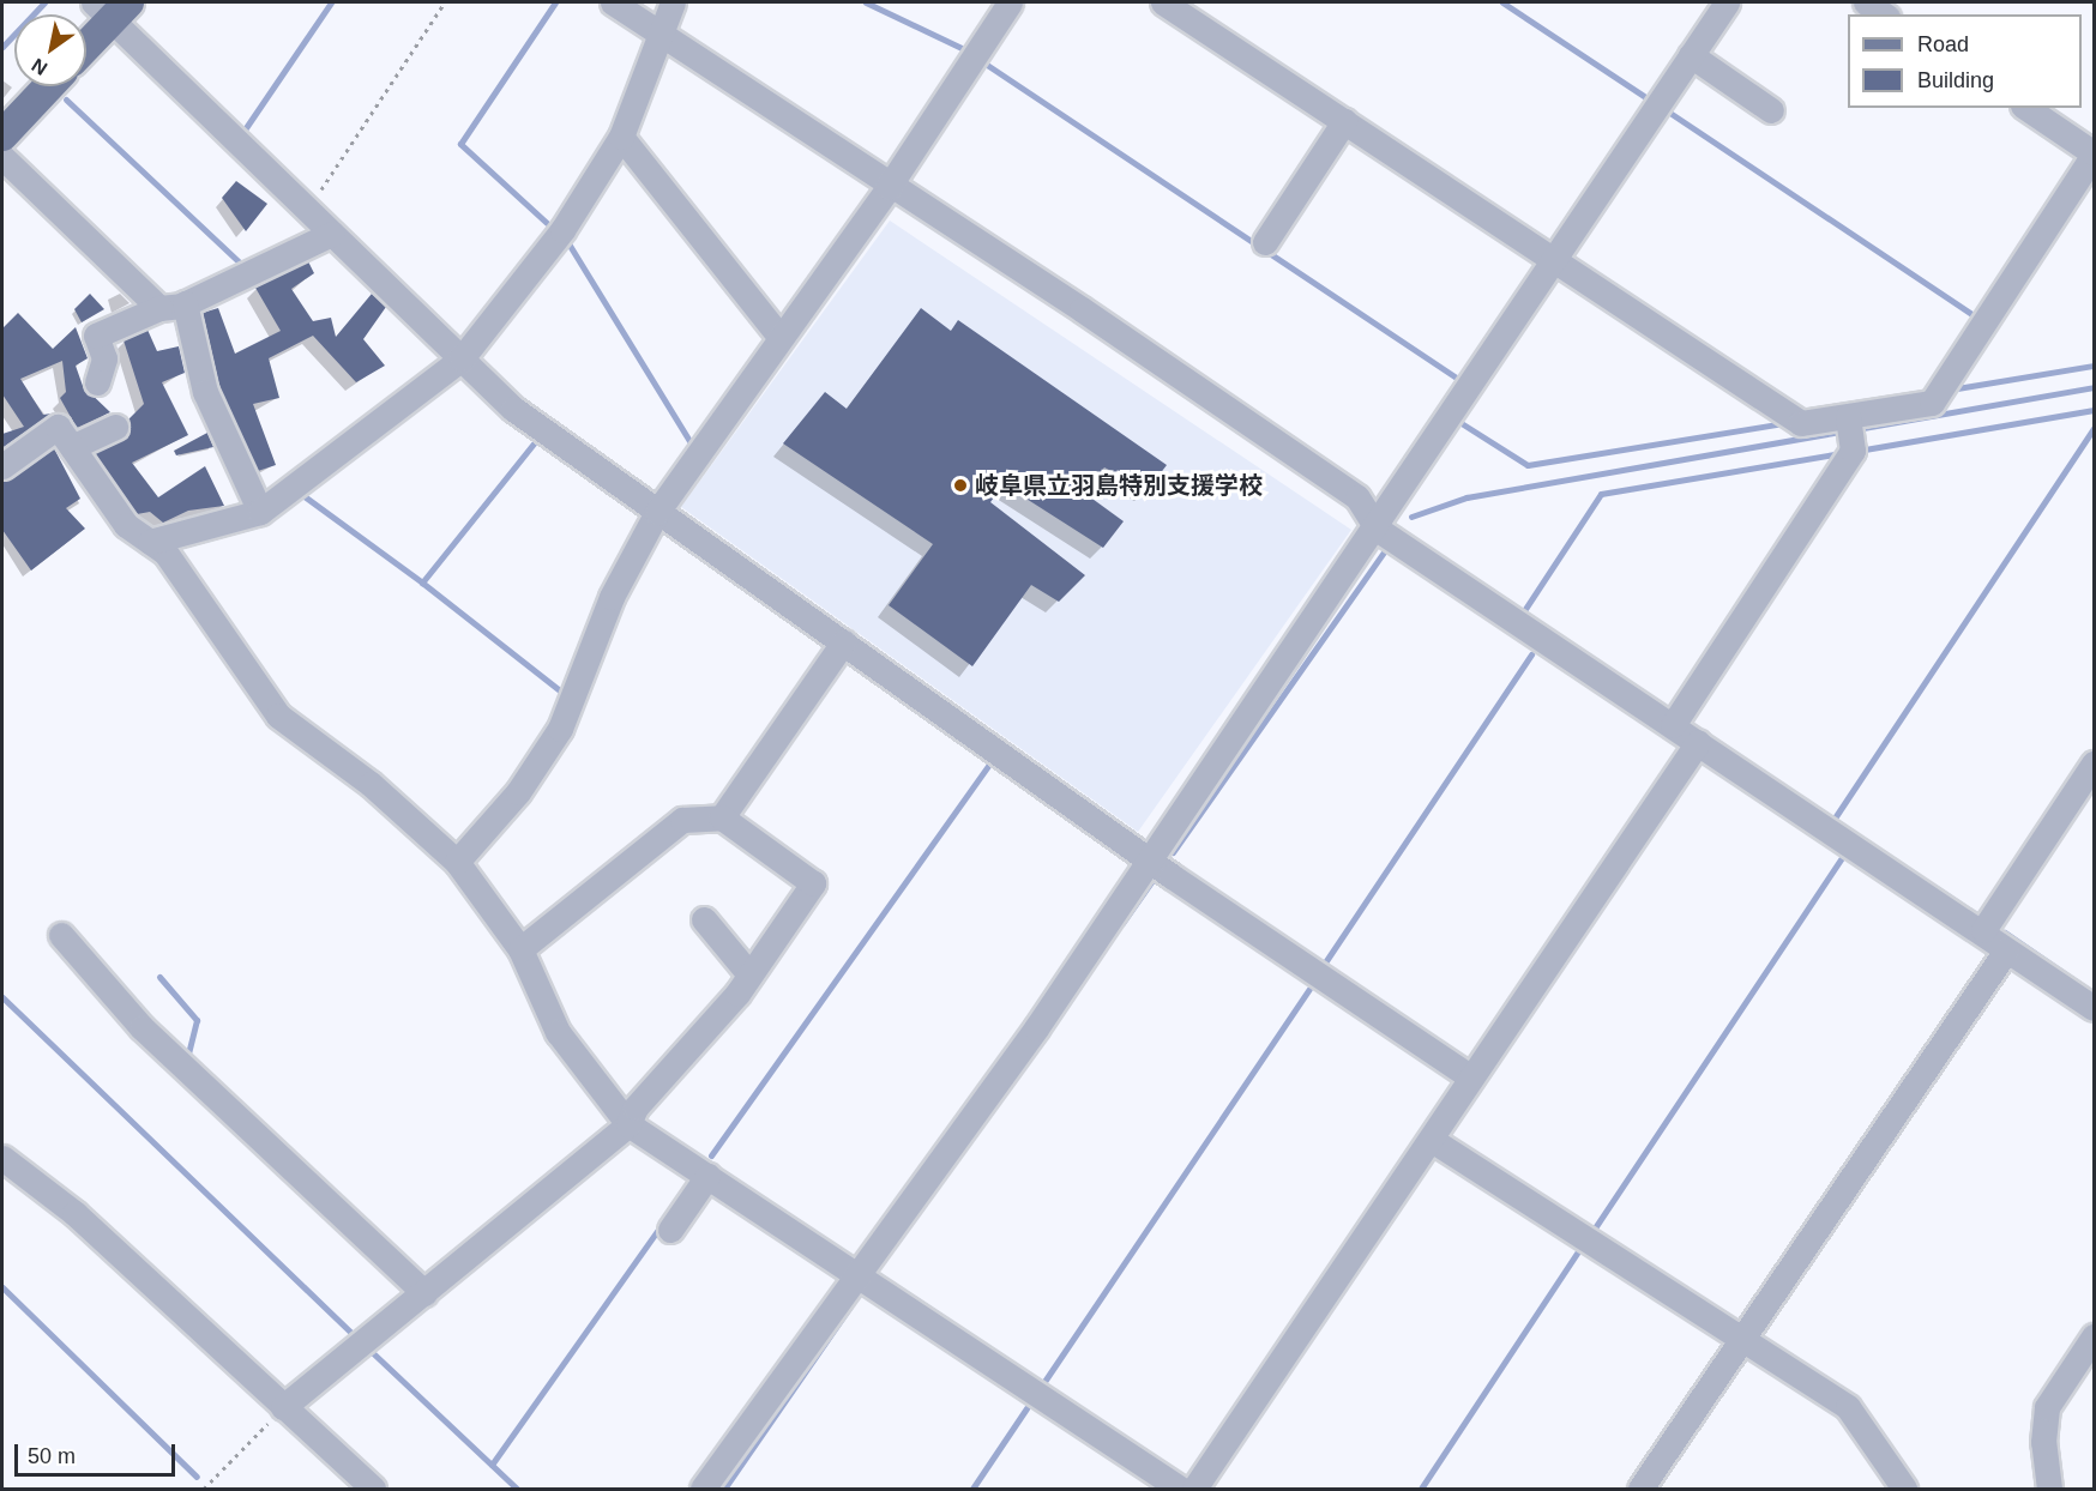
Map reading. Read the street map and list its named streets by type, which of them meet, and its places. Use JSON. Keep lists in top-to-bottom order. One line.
{"places":["岐阜県立羽島特別支援学校"],"legend":["Road","Building"],"scale_bar":"50 m","north":"bottom left"}
